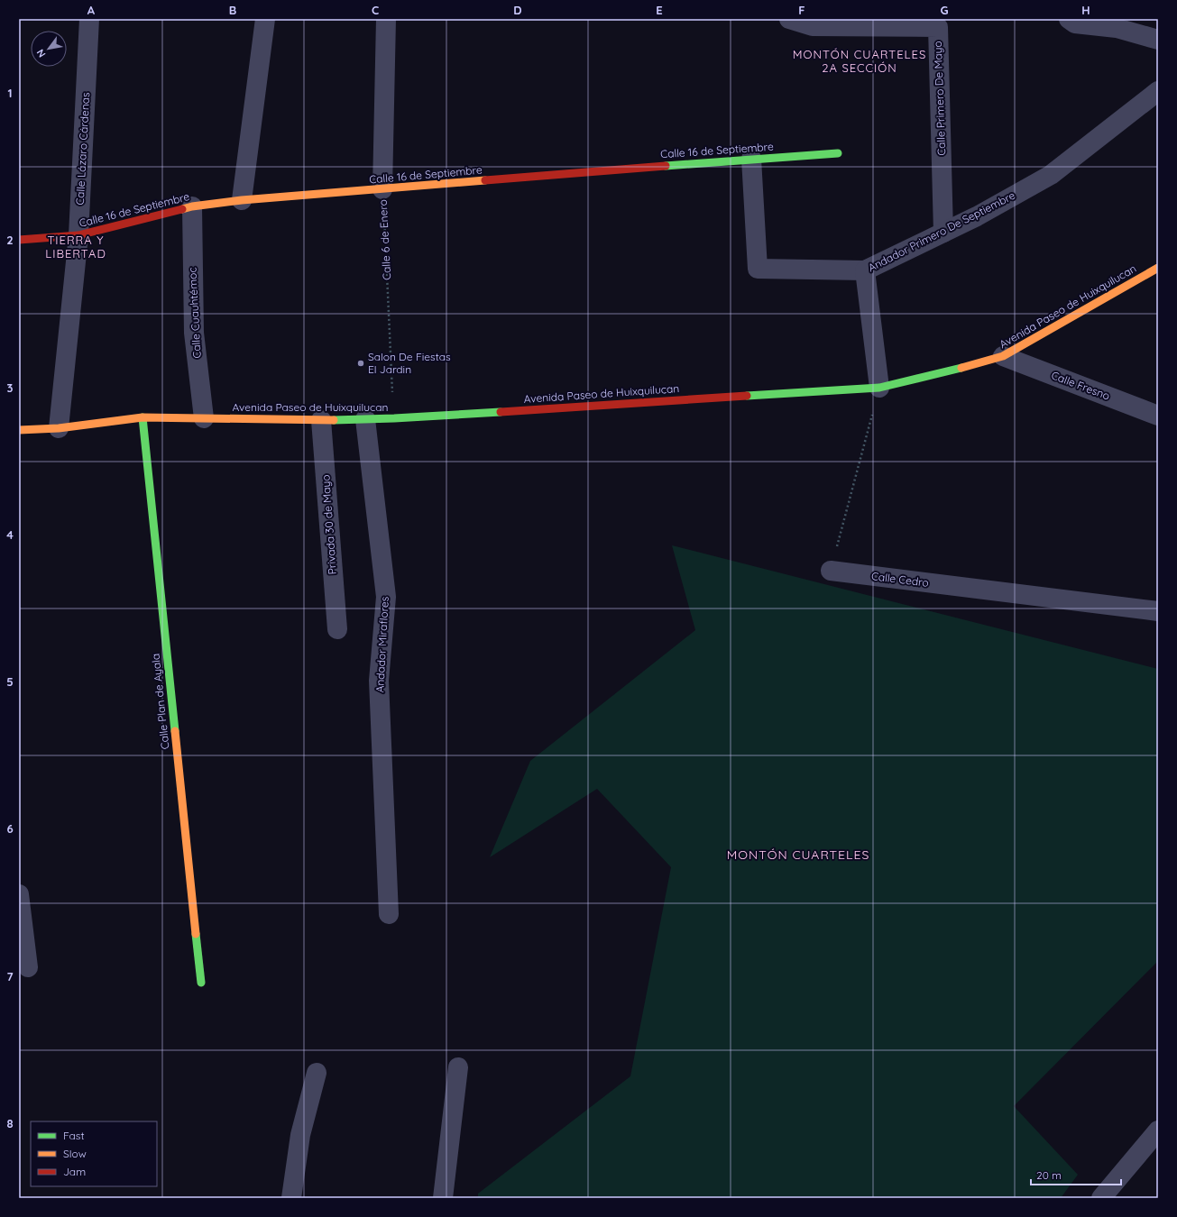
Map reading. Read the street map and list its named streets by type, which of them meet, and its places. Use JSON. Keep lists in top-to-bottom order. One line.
{"streets":{"street":["Calle Primero De Mayo","Calle Lázaro Cárdenas","Calle 16 de Septiembre","Andador Primero De Septiembre","Calle 6 de Enero","Avenida Paseo de Huixquilucan","Calle Cuauhtémoc","Calle Fresno","Privada 30 de Mayo","Calle Cedro","Andador Miraflores","Calle Plan de Ayala"]},"crossings":[["Calle Primero De Mayo","Andador Primero De Septiembre"],["Calle Lázaro Cárdenas","Calle 16 de Septiembre"],["Calle Lázaro Cárdenas","Avenida Paseo de Huixquilucan"],["Calle 16 de Septiembre","Andador Primero De Septiembre"],["Calle 16 de Septiembre","Calle 6 de Enero"],["Calle 16 de Septiembre","Calle Cuauhtémoc"],["Calle 6 de Enero","Avenida Paseo de Huixquilucan"],["Avenida Paseo de Huixquilucan","Calle Cuauhtémoc"],["Avenida Paseo de Huixquilucan","Calle Fresno"],["Avenida Paseo de Huixquilucan","Privada 30 de Mayo"],["Avenida Paseo de Huixquilucan","Andador Miraflores"],["Avenida Paseo de Huixquilucan","Calle Plan de Ayala"]],"districts":["MONTÓN CUARTELES 2A SECCIÓN","TIERRA Y LIBERTAD","MONTÓN CUARTELES"],"places":["Salon De Fiestas El Jardin"],"legend":["Fast","Slow","Jam"],"scale_bar":"20 m","north":"bottom left","grid":{"columns":["A","B","C","D","E","F","G","H"],"rows":["1","2","3","4","5","6","7","8"]}}
